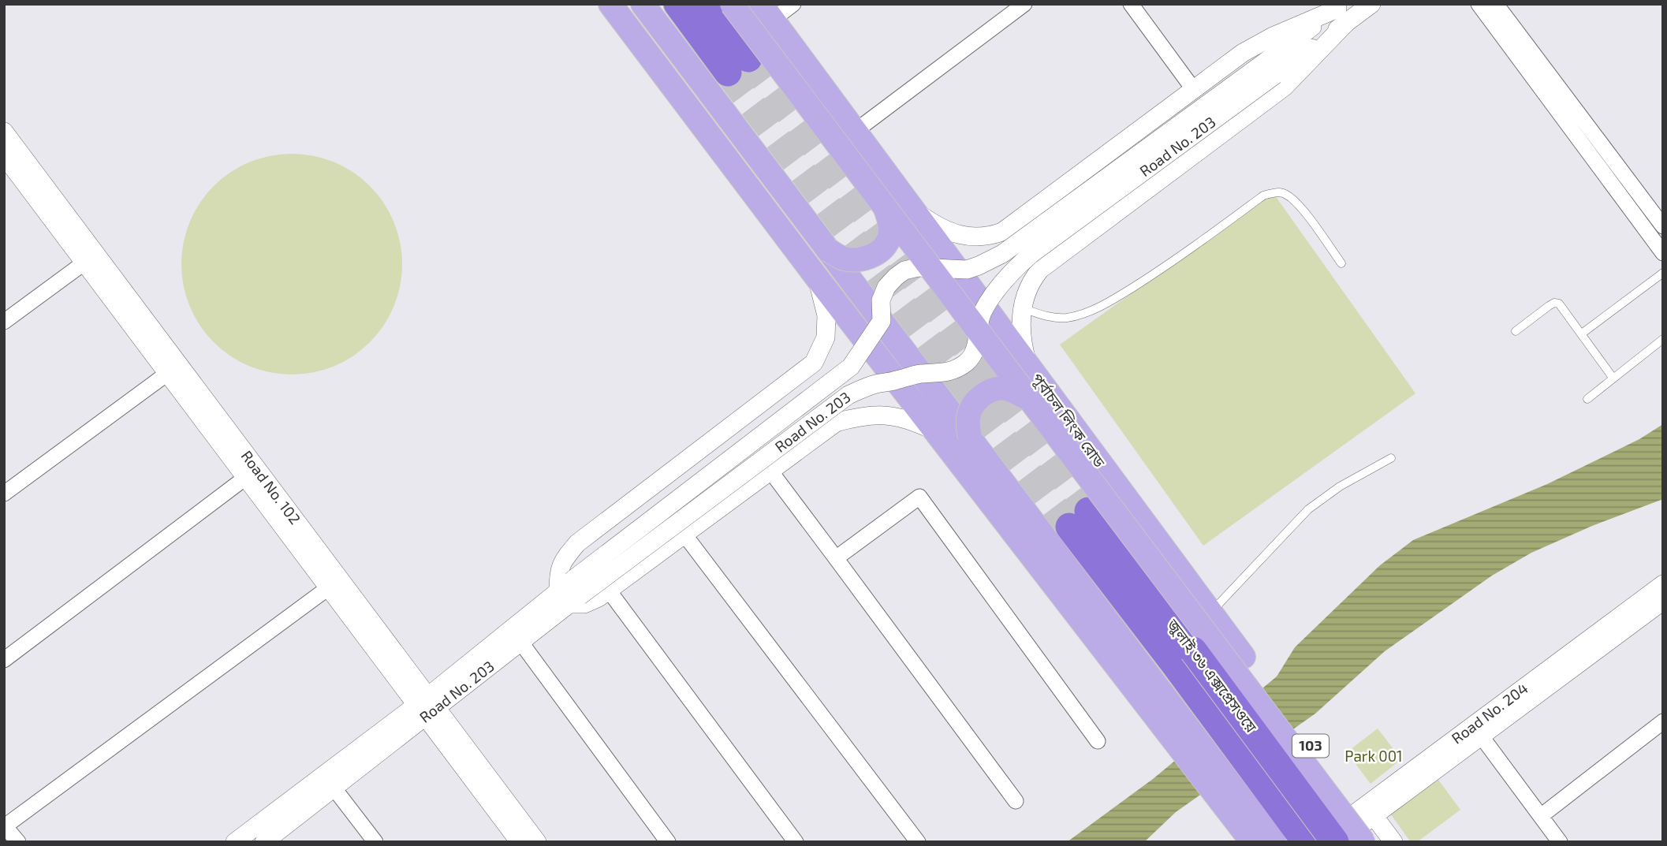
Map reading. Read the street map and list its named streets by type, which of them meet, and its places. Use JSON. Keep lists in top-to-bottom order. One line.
{"streets":{"highway":["জুলাই ৩৬ এক্সপ্রেসওয়ে"],"main road":["পূর্বাচল লিংক রোড","103"],"street":["Road No. 203","Road No. 102","Road No. 204"]},"crossings":[["Road No. 203","পূর্বাচল লিংক রোড"],["Road No. 203","Road No. 102"],["জুলাই ৩৬ এক্সপ্রেসওয়ে","Road No. 204"]],"parks":["Park 001"]}
